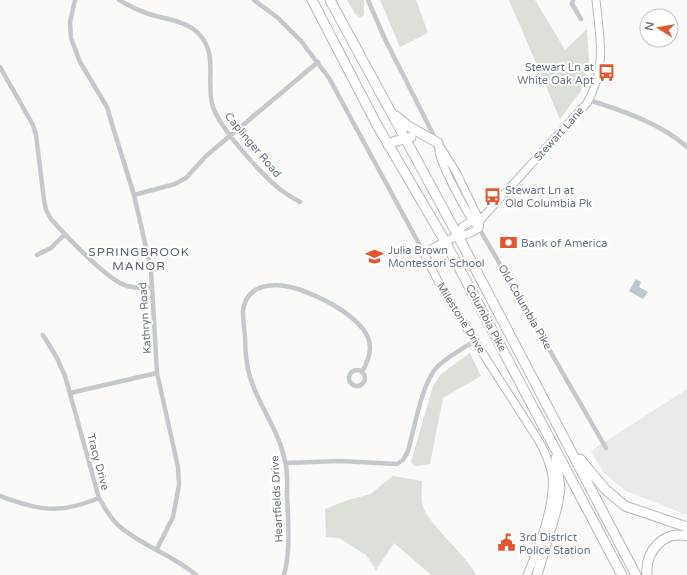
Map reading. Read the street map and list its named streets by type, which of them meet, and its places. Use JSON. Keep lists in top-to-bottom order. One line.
{"streets":{"highway":["Columbia Pike"],"street":["Stewart Lane","Caplinger Road","Old Columbia Pike","Kathryn Road","Milestone Drive","Tracy Drive","Heartfields Drive"]},"crossings":[["Stewart Lane","Old Columbia Pike"],["Stewart Lane","Milestone Drive"],["Stewart Lane","Columbia Pike"],["Kathryn Road","Tracy Drive"]],"districts":["SPRINGBROOK MANOR"],"places":{"bus stop":["Stewart Ln at White Oak Apt","Stewart Ln at Old Columbia Pk"],"bank":["Bank of America"],"school or university":["Julia Brown Montessori School"],"public building":["3rd District Police Station"]},"north":"left"}
